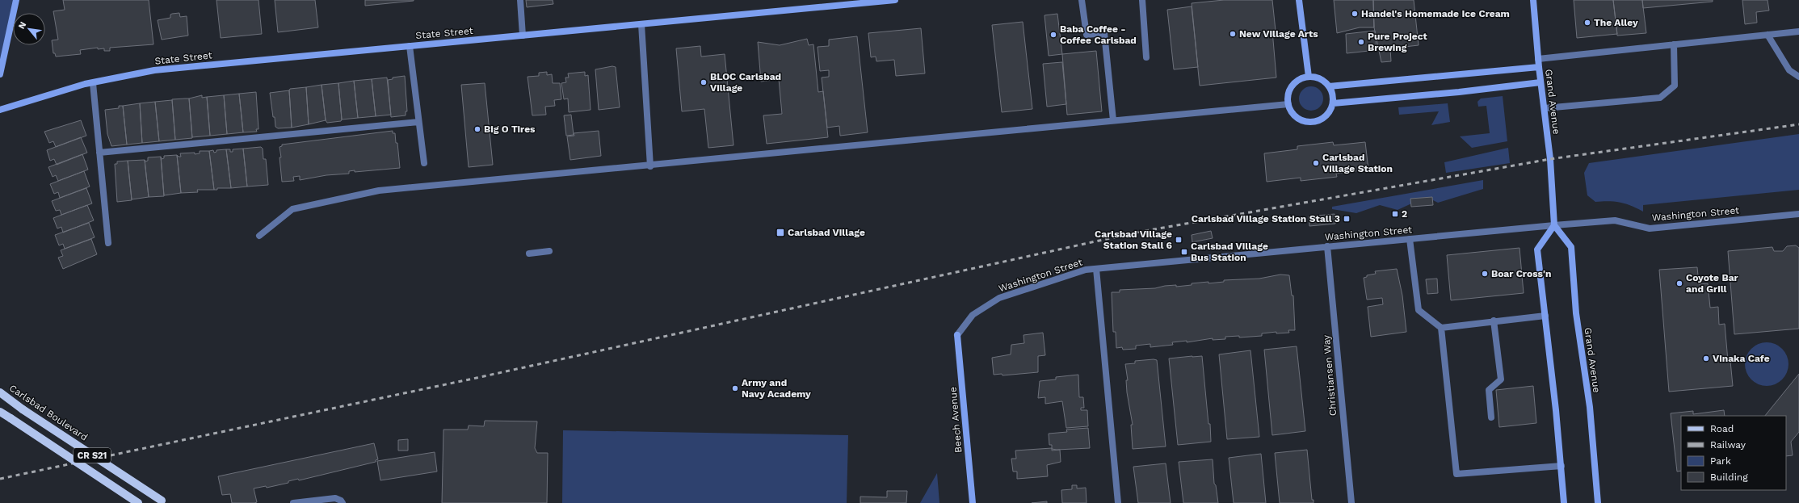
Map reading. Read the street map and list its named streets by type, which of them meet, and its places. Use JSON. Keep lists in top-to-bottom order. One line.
{"streets":{"main road":["State Street","Grand Avenue","Carlsbad Boulevard","Beech Avenue","CR S21"],"street":["Washington Street","Christiansen Way"]},"crossings":[["Grand Avenue","Washington Street"],["Washington Street","Christiansen Way"],["Washington Street","Beech Avenue"]],"places":{"other":["Handel's Homemade Ice Cream","The Alley","New Village Arts","Baba Coffee - Coffee Carlsbad","Pure Project Brewing","BLOC Carlsbad Village","Big O Tires","Carlsbad Village Station","Boar Cross'n","Coyote Bar and Grill","Vinaka Cafe","Army and Navy Academy"],"transit":["2","Carlsbad Village Station Stall 3","Carlsbad Village","Carlsbad Village Station Stall 6","Carlsbad Village Bus Station"]},"legend":["Road","Railway","Park","Building"],"north":"top left"}
